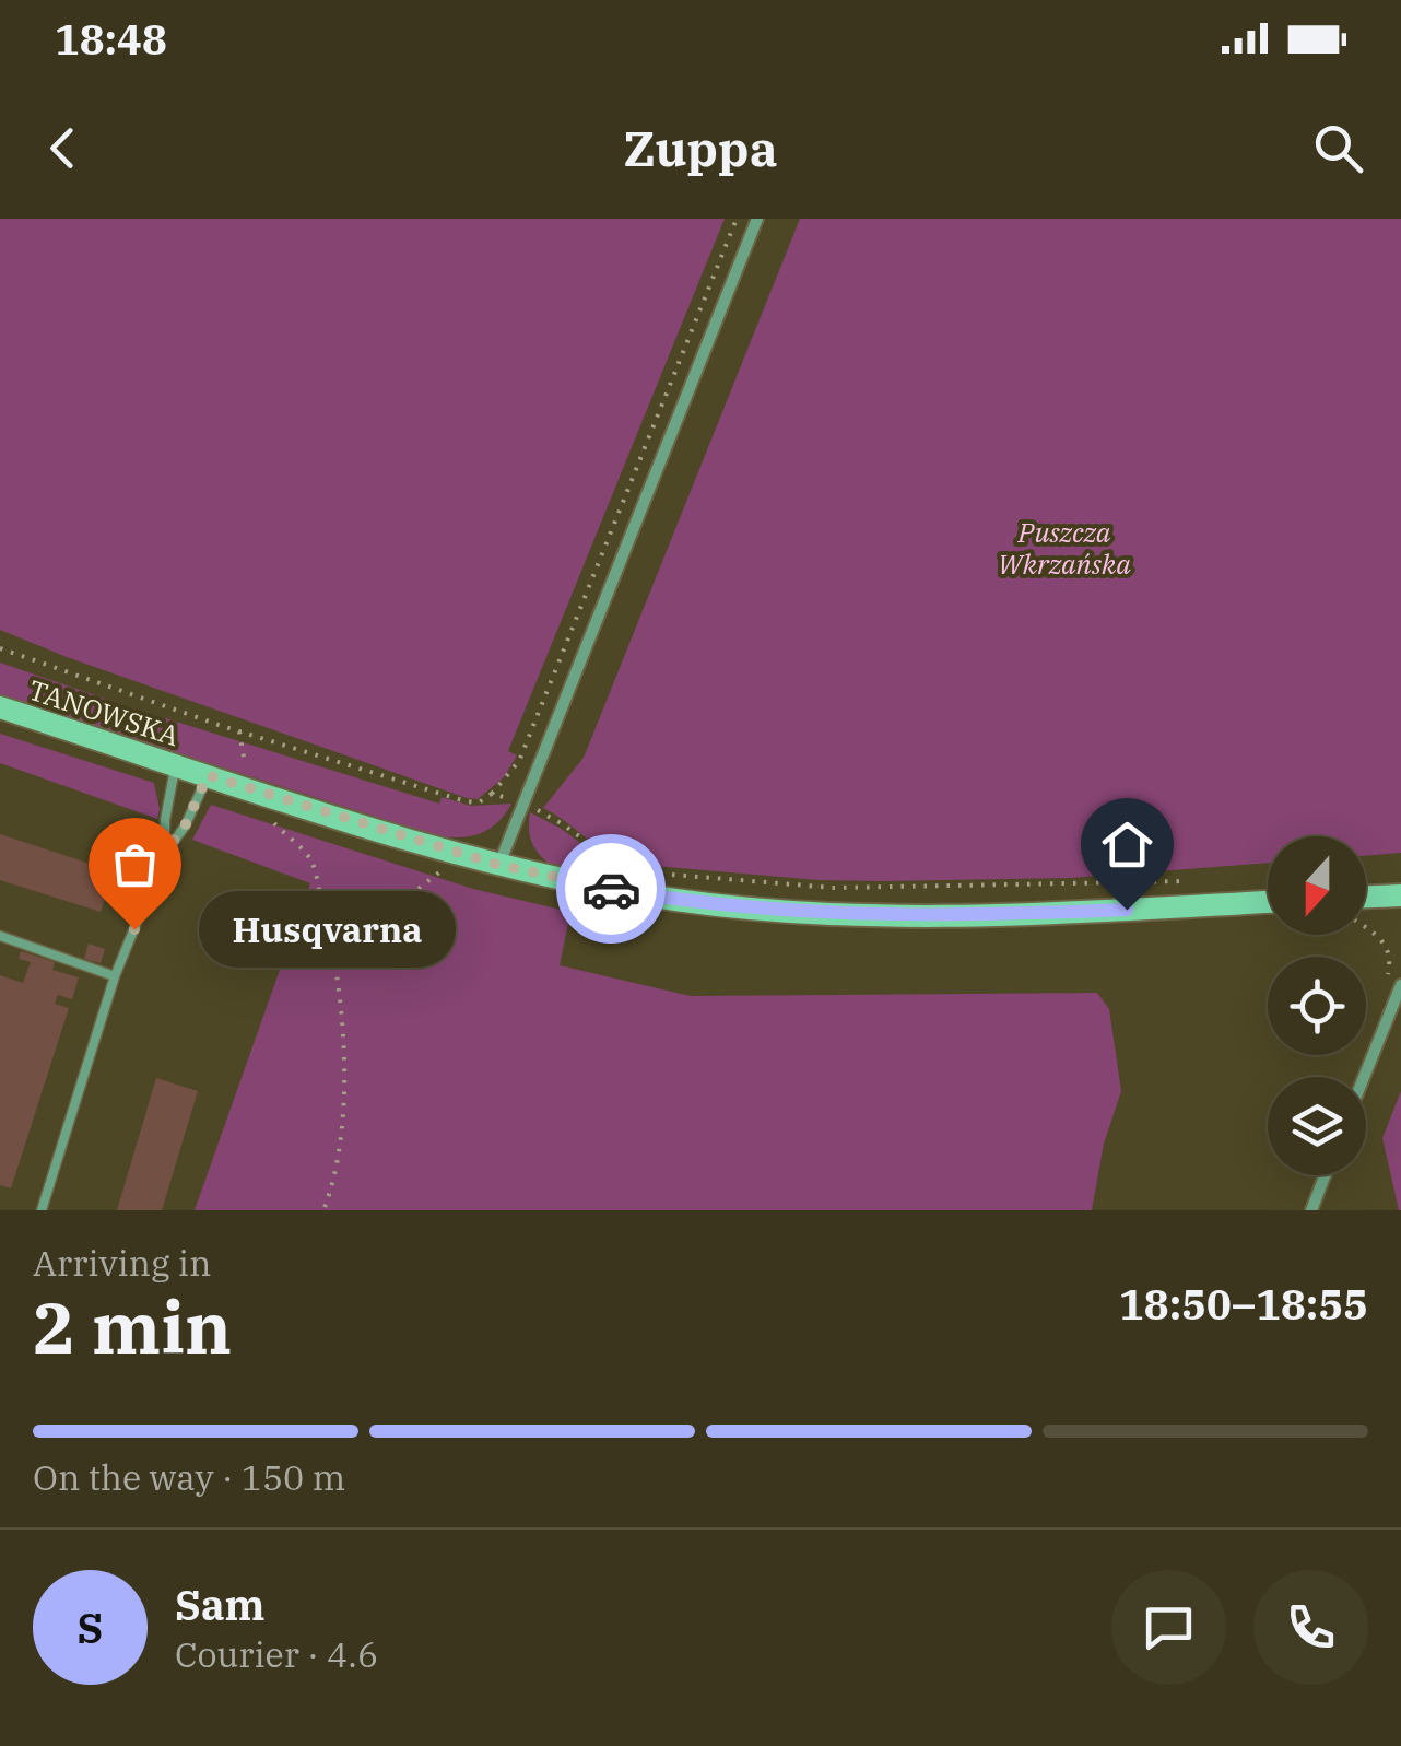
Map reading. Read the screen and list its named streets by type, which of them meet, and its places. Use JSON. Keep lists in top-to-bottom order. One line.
{"streets":{"main road":["TANOWSKA"]},"parks":["Puszcza Wkrzańska"],"places":["Husqvarna"],"north":"bottom","page":{"status":"18:48","header":"Zuppa","bubble":"Husqvarna","heading":["2 min","Arriving in","18:50–18:55"],"panel":["Sam","Courier · 4.6"],"bar":"On the way · 150 m","round":"S"}}
